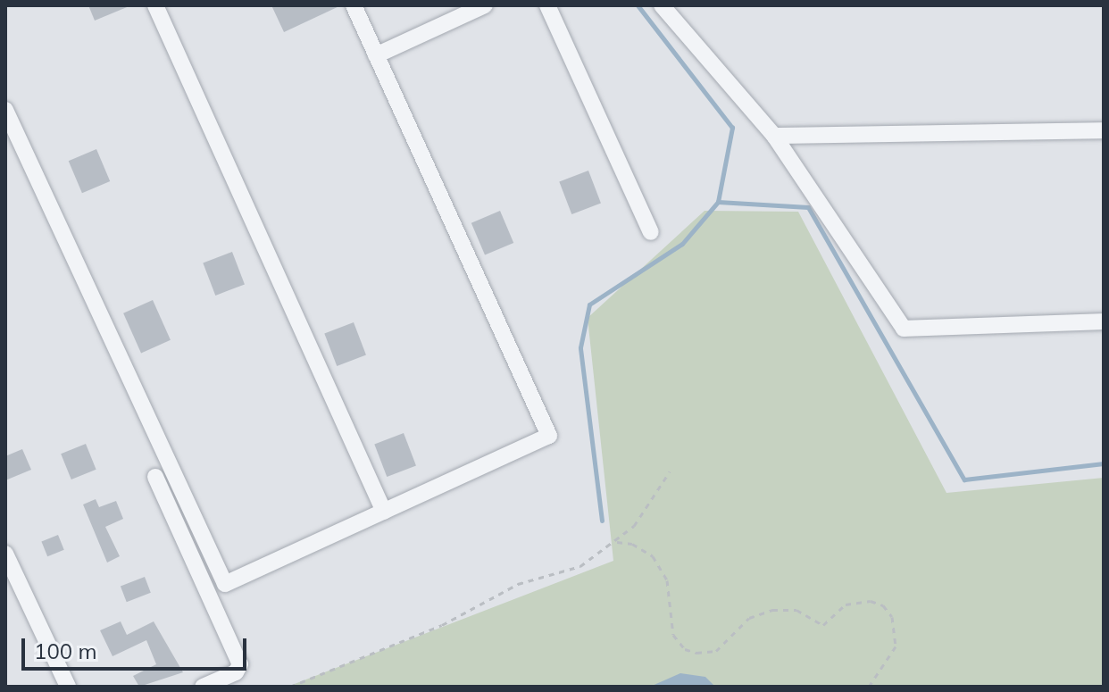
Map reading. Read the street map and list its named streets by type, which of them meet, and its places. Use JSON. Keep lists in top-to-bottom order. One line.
{"scale_bar":"100 m"}
